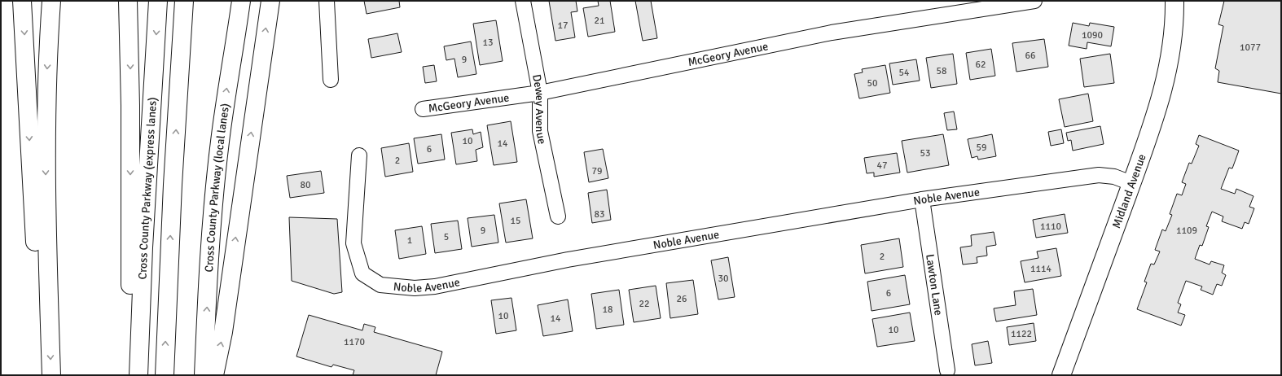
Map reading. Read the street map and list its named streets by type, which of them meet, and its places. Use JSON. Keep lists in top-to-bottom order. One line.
{"streets":{"main road":["Cross County Parkway (local lanes)","Cross County Parkway (express lanes)","Midland Avenue"],"street":["McGeory Avenue","Dewey Avenue","Noble Avenue","Lawton Lane"]},"crossings":[["McGeory Avenue","Dewey Avenue"],["Midland Avenue","Noble Avenue"],["Noble Avenue","Lawton Lane"]],"house_numbers":["21","17","1090","13","1077","66","9","62","58","54","50","10","14","59","6","53","2","47","79","80","83","15","1110","9","1109","5","1","2","1114","30","6","26","22","18","10","14","10","1122","1170"]}
